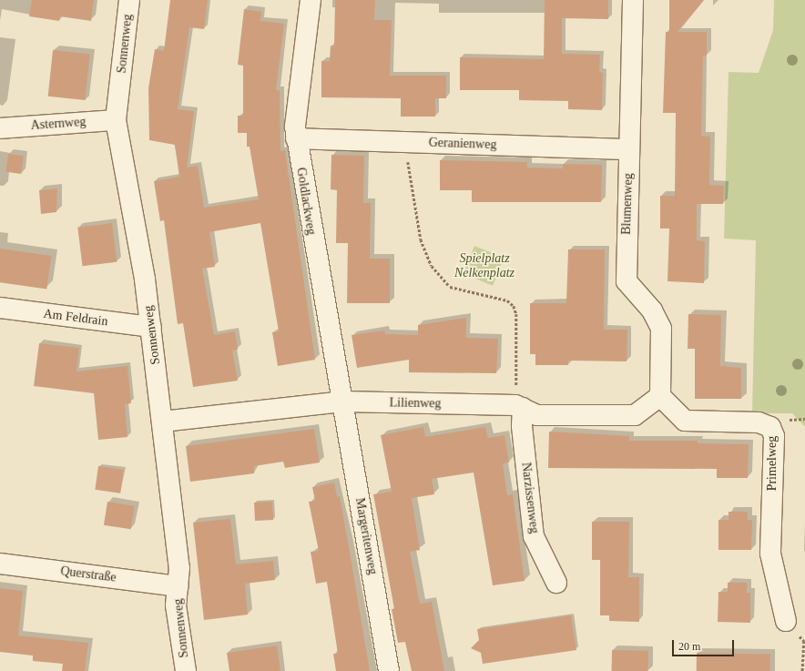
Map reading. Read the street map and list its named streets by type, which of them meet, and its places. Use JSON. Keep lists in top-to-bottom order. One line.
{"streets":{"street":["Sonnenweg","Asternweg","Geranienweg","Goldlackweg","Blumenweg","Am Feldrain","Lilienweg","Primelweg","Narzissenweg","Margeritenweg","Querstraße"]},"crossings":[["Sonnenweg","Asternweg"],["Sonnenweg","Am Feldrain"],["Sonnenweg","Lilienweg"],["Sonnenweg","Querstraße"],["Geranienweg","Goldlackweg"],["Geranienweg","Blumenweg"],["Goldlackweg","Lilienweg"],["Goldlackweg","Margeritenweg"],["Blumenweg","Lilienweg"],["Blumenweg","Primelweg"],["Lilienweg","Primelweg"],["Lilienweg","Narzissenweg"],["Lilienweg","Margeritenweg"]],"parks":["Spielplatz Nelkenplatz"],"scale_bar":"20 m"}
